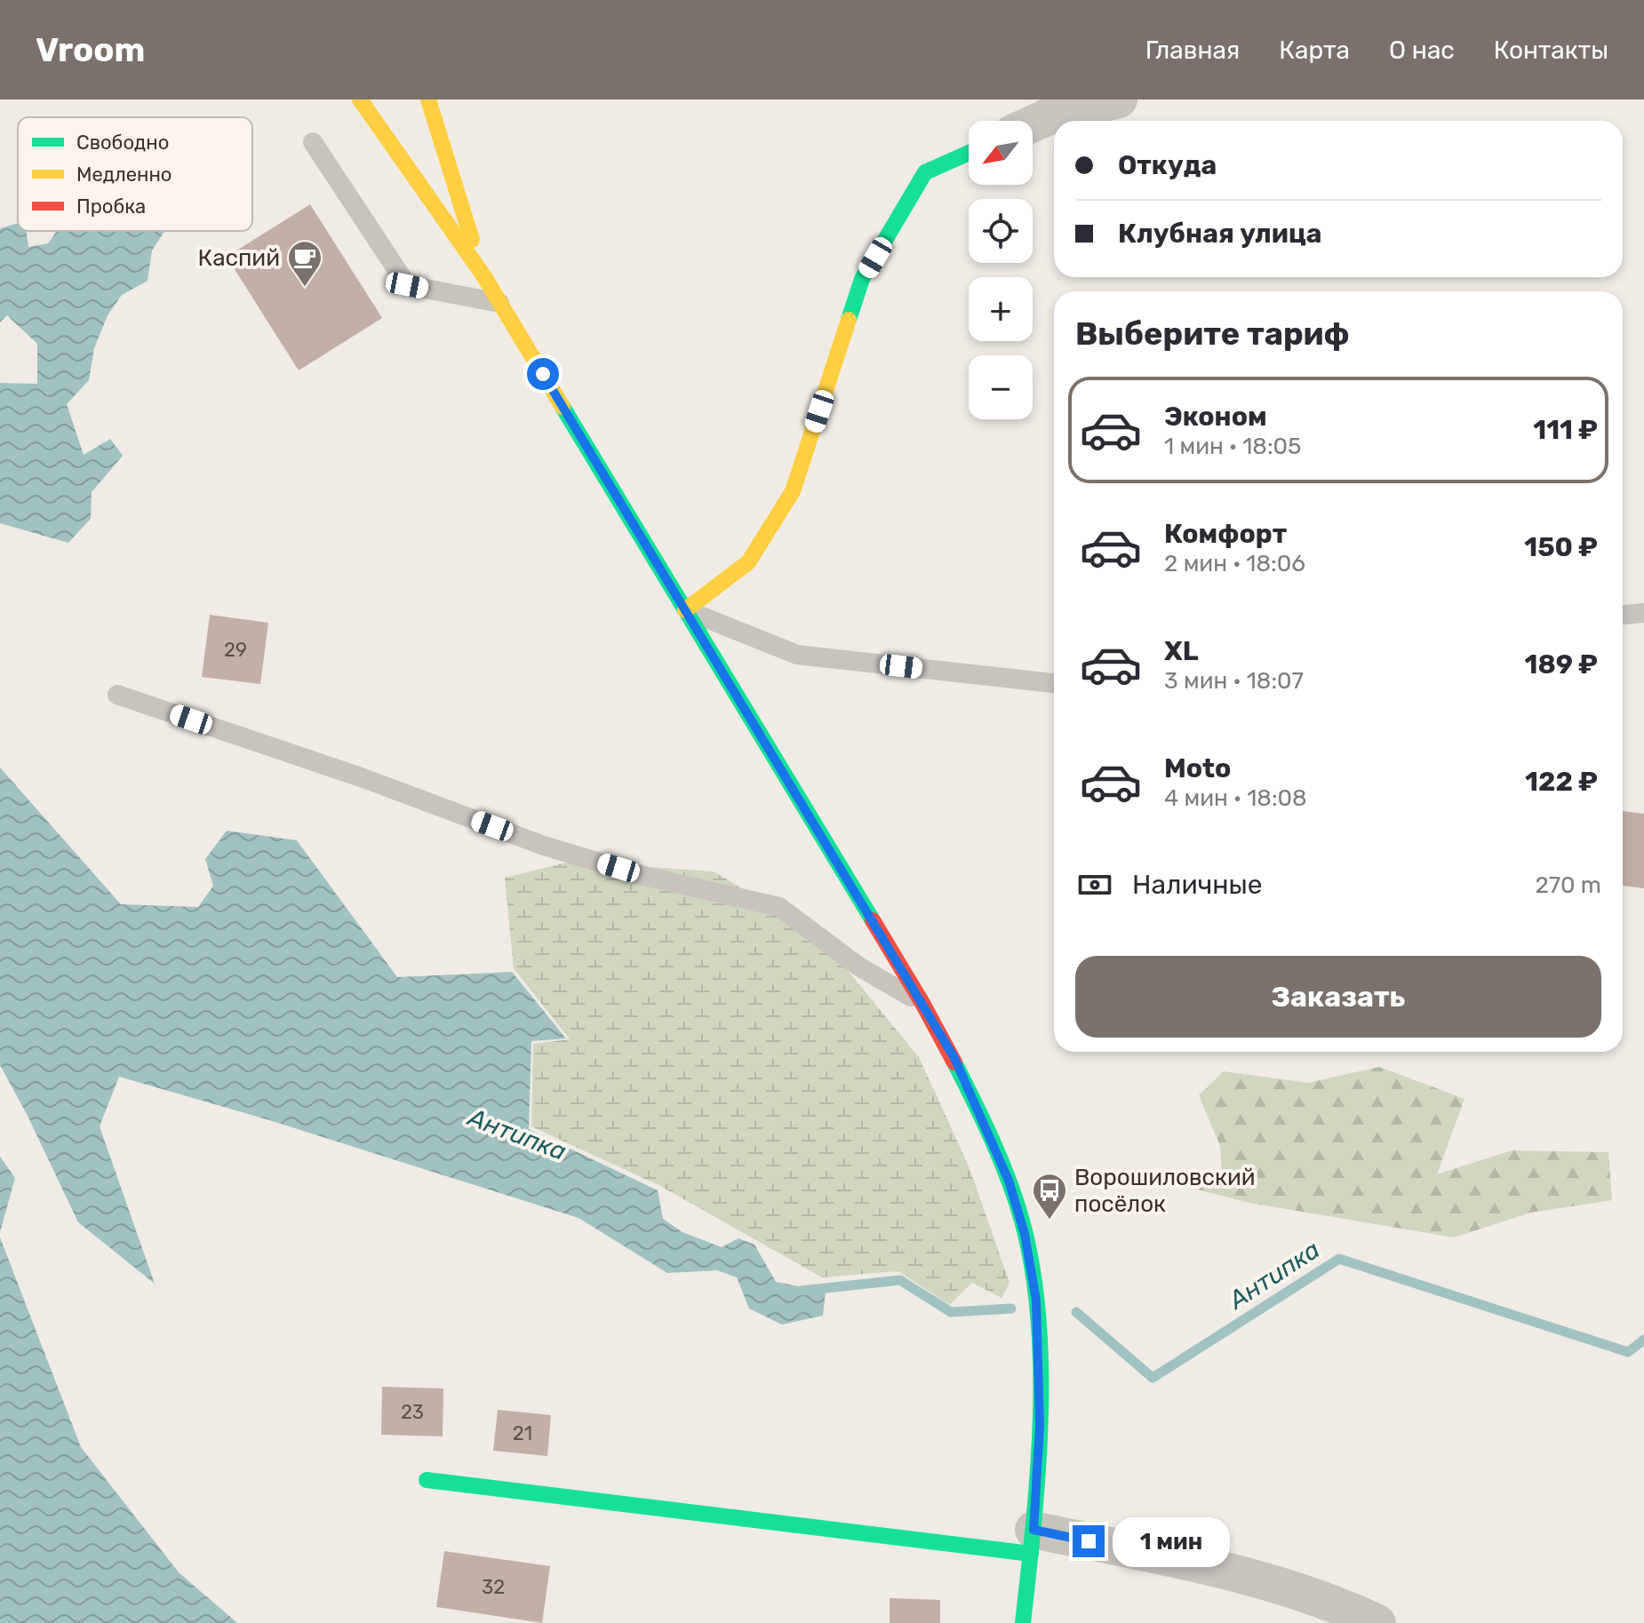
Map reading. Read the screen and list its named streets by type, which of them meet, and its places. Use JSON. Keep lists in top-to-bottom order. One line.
{"water":["Антипка"],"places":{"cafe":["Каспий"],"bus stop":["Ворошиловский посёлок"]},"house_numbers":["29","23","21","32"],"legend":["Свободно","Медленно","Пробка"],"north":"bottom left","page":{"header":"Vroom","nav":["Главная","Карта","О нас","Контакты"],"map_buttons":["+","−"],"banner":["Откуда","Клубная улица"],"heading":"Выберите тариф","list":[{"name":"Эконом","note":"1 мин · 18:05","value":"111 ₽"},{"name":"Комфорт","note":"2 мин · 18:06","value":"150 ₽"},{"name":"XL","note":"3 мин · 18:07","value":"189 ₽"},{"name":"Moto","note":"4 мин · 18:08","value":"122 ₽"}],"pay":["Наличные","270 m"],"buttons":"Заказать","bubble":"1 мин"}}
